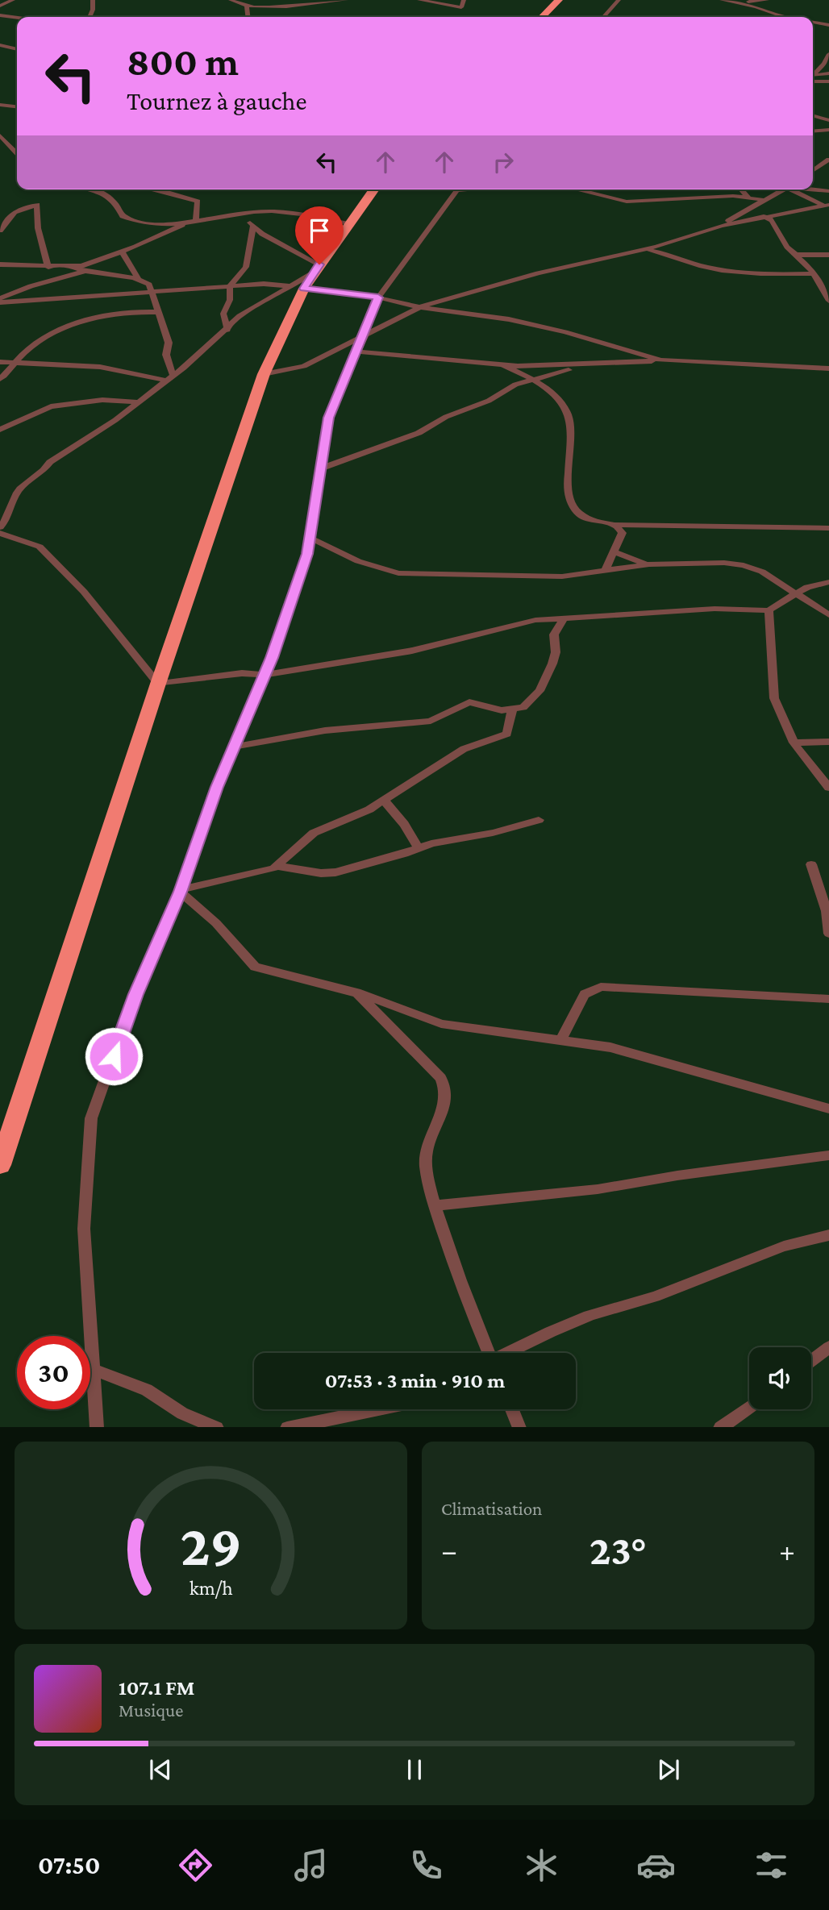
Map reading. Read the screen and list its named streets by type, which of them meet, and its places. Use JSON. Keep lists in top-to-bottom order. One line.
{"page":{"turn":["800 m","Tournez à gauche"],"limit":"30","trip":"07:53 · 3 min · 910 m","tile":"Climatisation","heat":["−","23°","+"],"song":["107.1 FM","Musique"],"tabs":"07:50","gauge":["29","km/h"]}}
